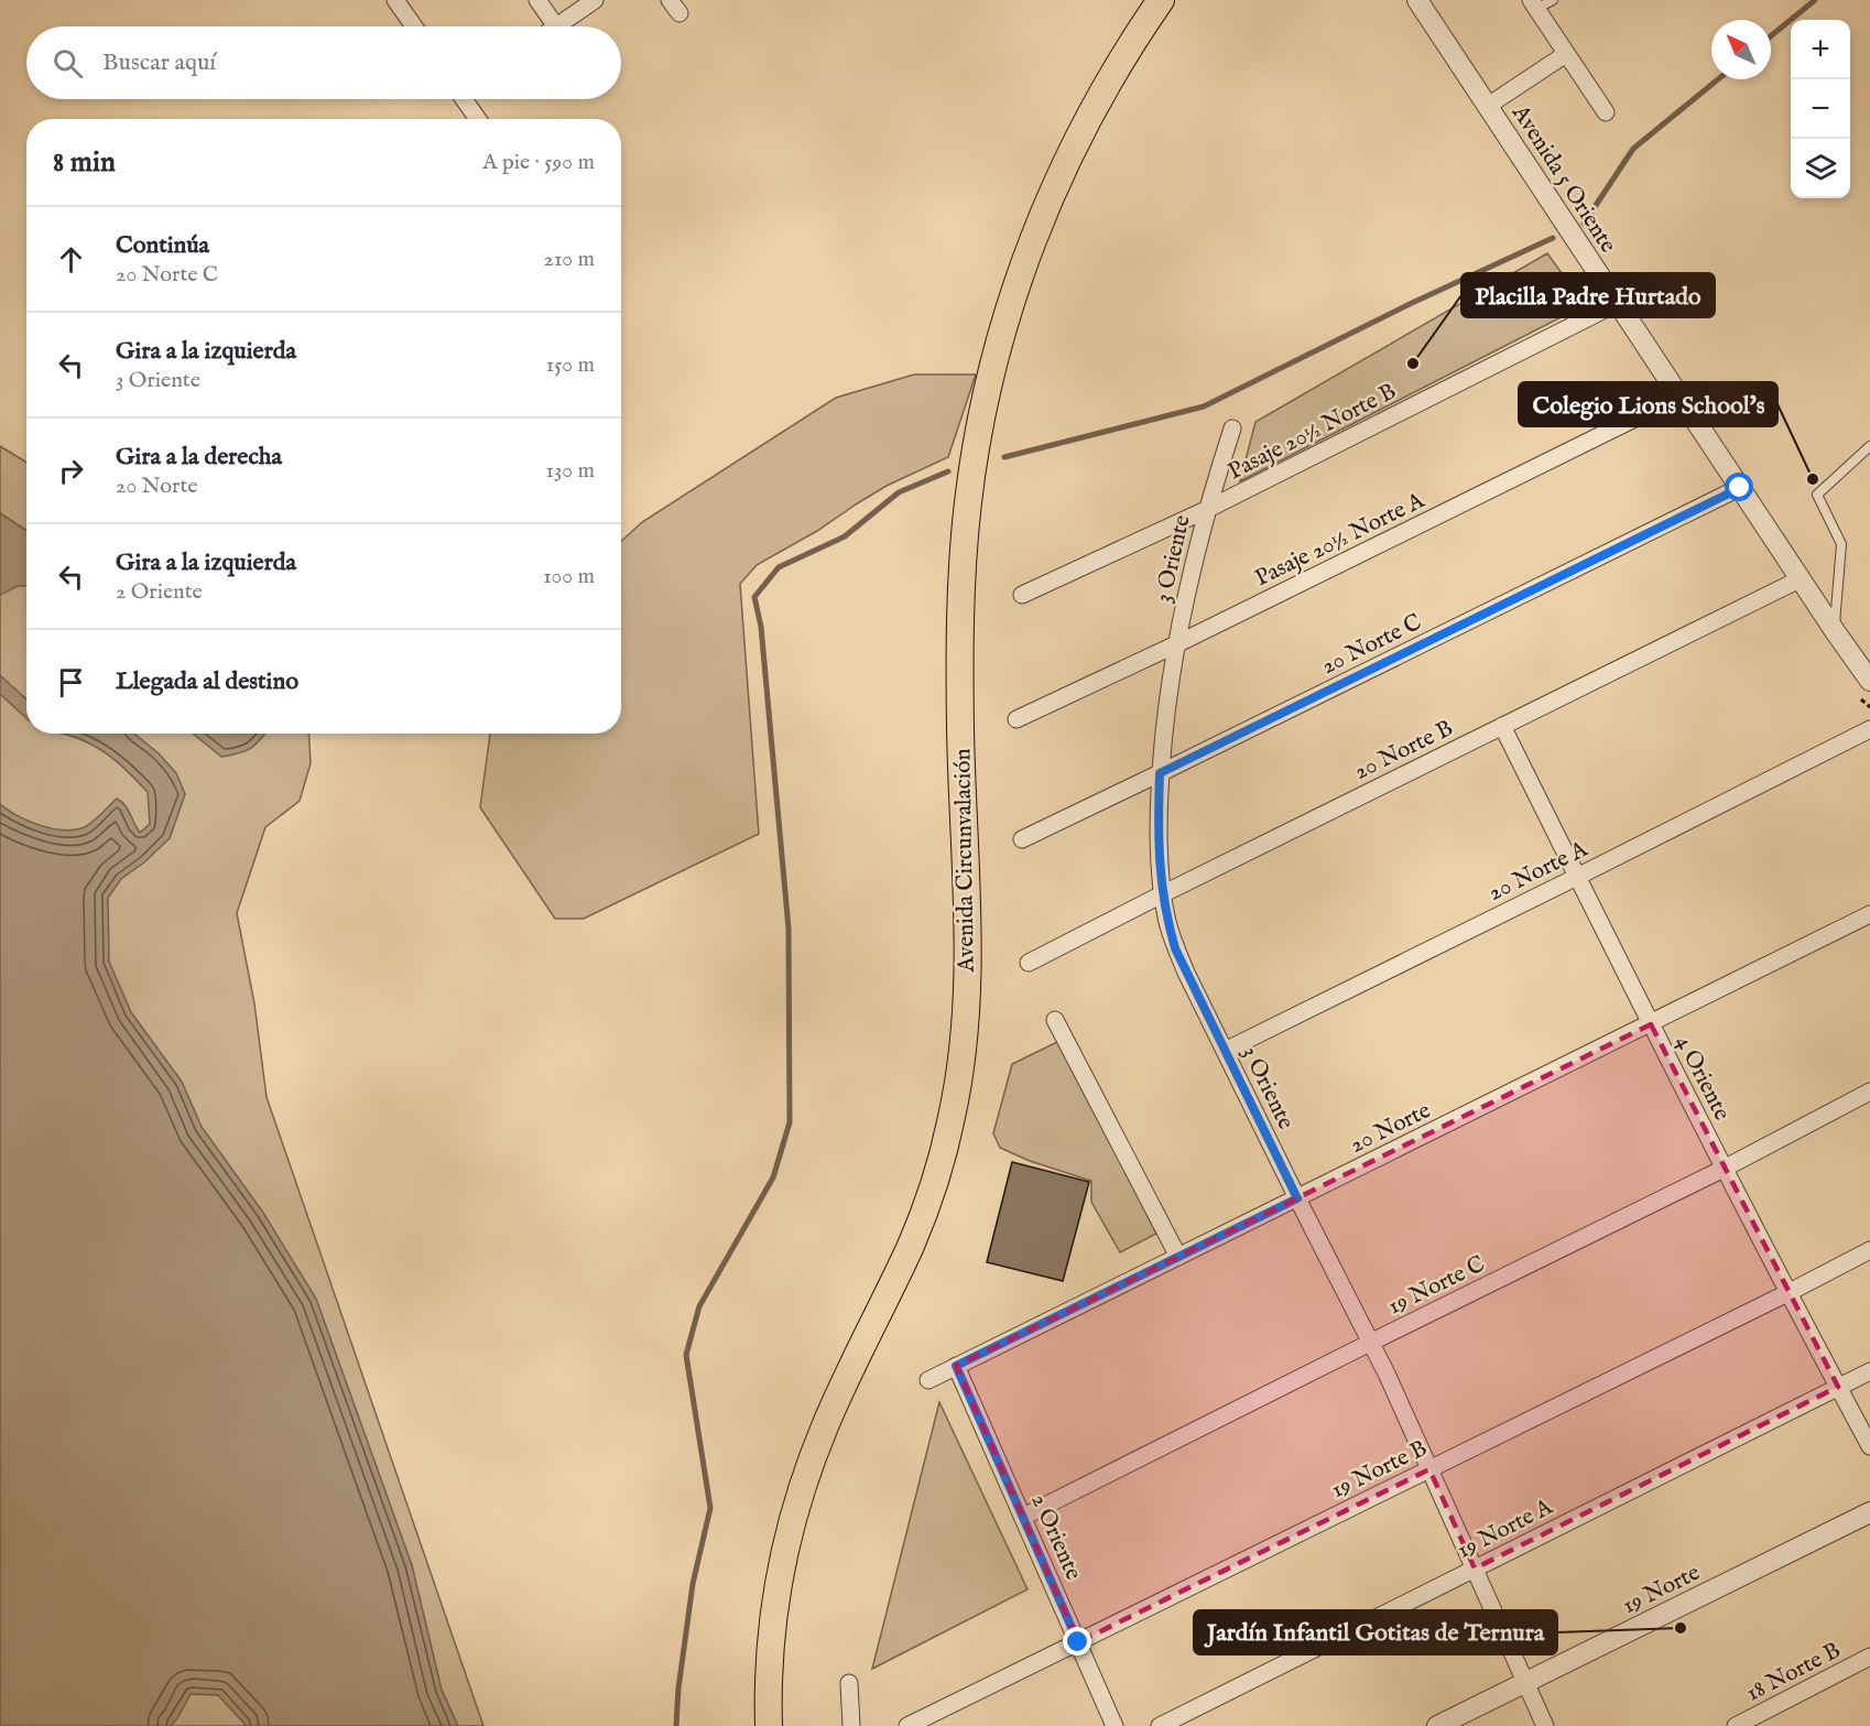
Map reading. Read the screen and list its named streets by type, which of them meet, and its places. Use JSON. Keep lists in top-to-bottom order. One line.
{"streets":{"main road":["Avenida Circunvalación"],"street":["Avenida 5 Oriente","Pasaje 20½ Norte B","Pasaje 20½ Norte A","3 Oriente","20 Norte C","20 Norte B","20 Norte A","4 Oriente","20 Norte","19 Norte C","19 Norte B","19 Norte A","2 Oriente","19 Norte","18 Norte B"]},"crossings":[["Avenida 5 Oriente","Pasaje 20½ Norte B"],["Avenida 5 Oriente","Pasaje 20½ Norte A"],["Avenida 5 Oriente","20 Norte C"],["Avenida 5 Oriente","20 Norte B"],["Pasaje 20½ Norte B","3 Oriente"],["Pasaje 20½ Norte A","3 Oriente"],["3 Oriente","20 Norte C"],["3 Oriente","20 Norte B"],["3 Oriente","20 Norte A"],["3 Oriente","20 Norte"],["3 Oriente","19 Norte C"],["3 Oriente","19 Norte B"],["3 Oriente","19 Norte A"],["3 Oriente","19 Norte"],["20 Norte B","4 Oriente"],["20 Norte A","4 Oriente"],["4 Oriente","20 Norte"],["4 Oriente","19 Norte C"],["4 Oriente","19 Norte B"],["4 Oriente","19 Norte A"],["20 Norte","2 Oriente"],["19 Norte C","2 Oriente"],["19 Norte B","2 Oriente"]],"places":["Placilla Padre Hurtado","Colegio Lions School's","Jardín Infantil Gotitas de Ternura"],"north":"top left","page":{"map_buttons":["+","−"],"search":"Buscar aquí","heading":["8 min","A pie · 590 m"],"list":[["Continúa","20 Norte C","210 m"],["Gira a la izquierda","3 Oriente","150 m"],["Gira a la derecha","20 Norte","130 m"],["Gira a la izquierda","2 Oriente","100 m"],"Llegada al destino"]}}
